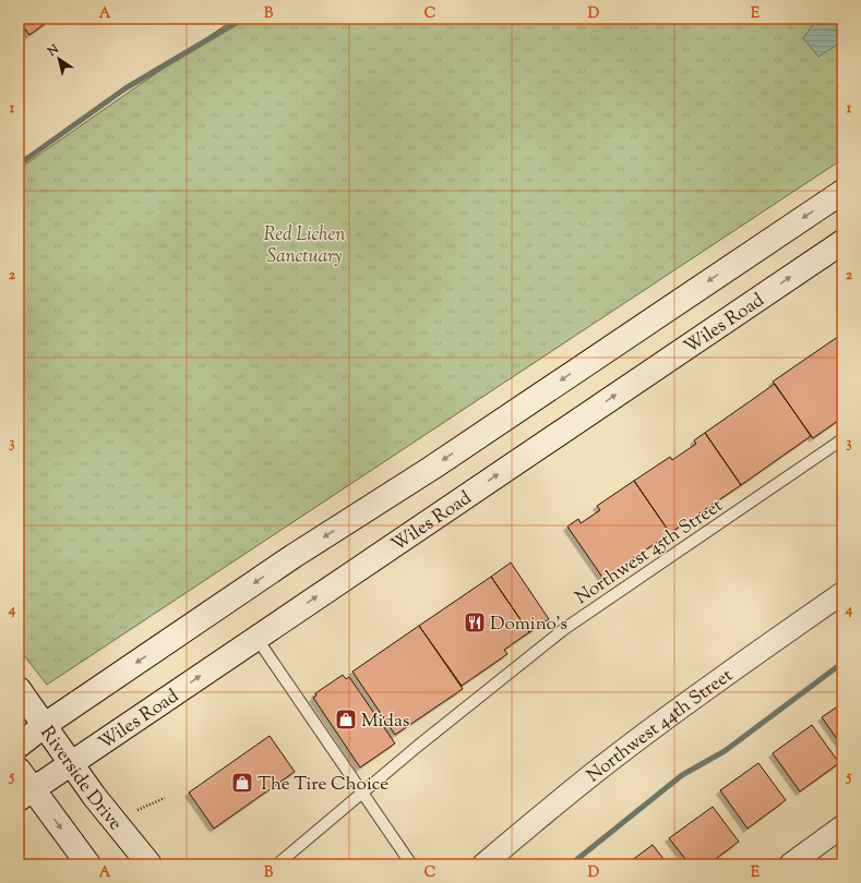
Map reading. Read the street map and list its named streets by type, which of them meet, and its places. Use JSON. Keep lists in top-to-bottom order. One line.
{"streets":{"main road":["Wiles Road","Riverside Drive"],"street":["Northwest 44th Street"],"lane":["Northwest 45th Street"]},"crossings":[["Wiles Road","Riverside Drive"]],"parks":["Red Lichen Sanctuary"],"places":{"restaurant":["Domino's"],"shop":["Midas","The Tire Choice"]},"north":"top left","grid":{"columns":["A","B","C","D","E"],"rows":["1","2","3","4","5"]}}
